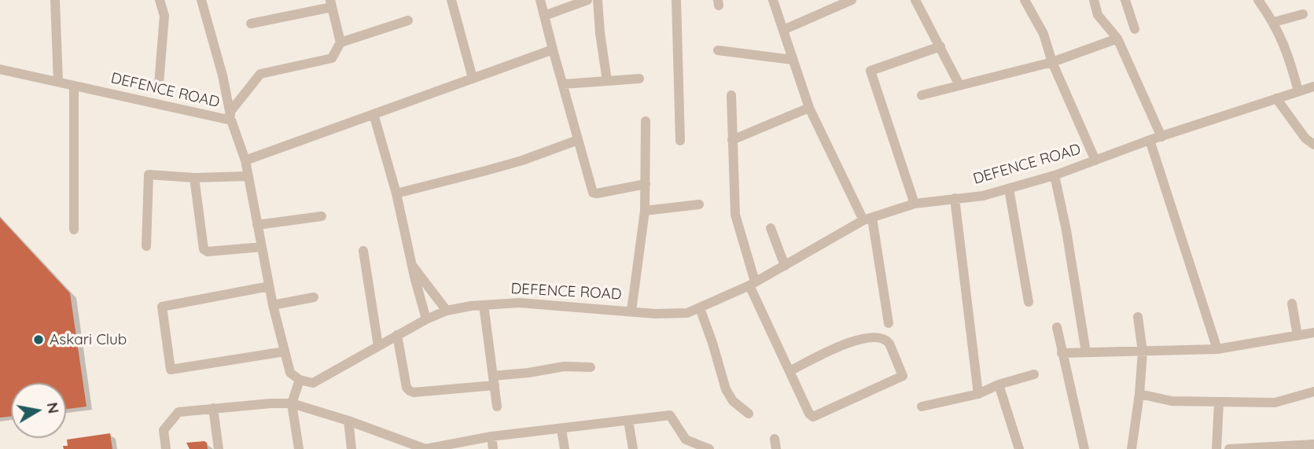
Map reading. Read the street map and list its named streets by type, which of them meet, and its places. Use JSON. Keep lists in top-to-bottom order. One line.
{"streets":{"street":["DEFENCE ROAD"]},"places":["Askari Club"],"north":"right"}
